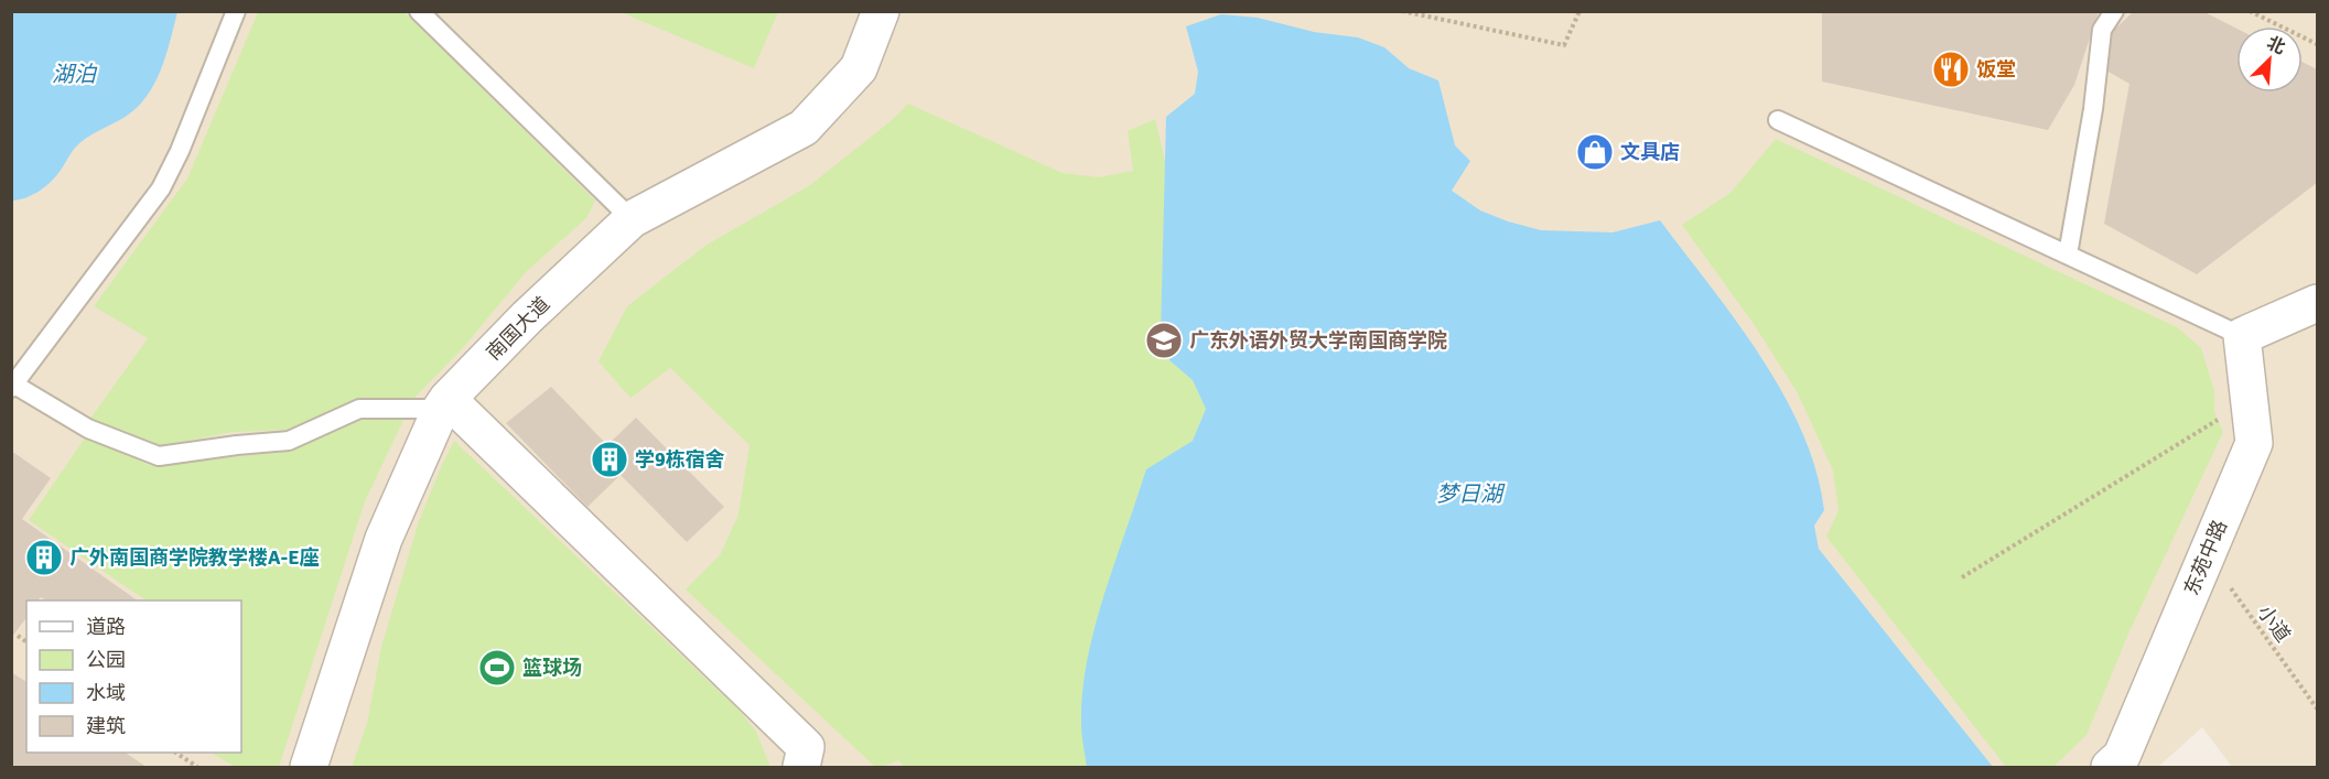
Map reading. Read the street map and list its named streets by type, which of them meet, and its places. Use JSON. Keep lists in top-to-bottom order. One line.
{"streets":{"street":["南国大道","东苑中路"],"path":["小道"]},"crossings":[["东苑中路","小道"]],"water":["湖泊","梦日湖"],"places":{"restaurant":["饭堂"],"shop":["文具店"],"school or university":["广东外语外贸大学南国商学院"],"building":["学9栋宿舍","广外南国商学院教学楼A-E座"],"sports":["篮球场"]},"legend":["道路","公园","水域","建筑"],"north":"top right"}
